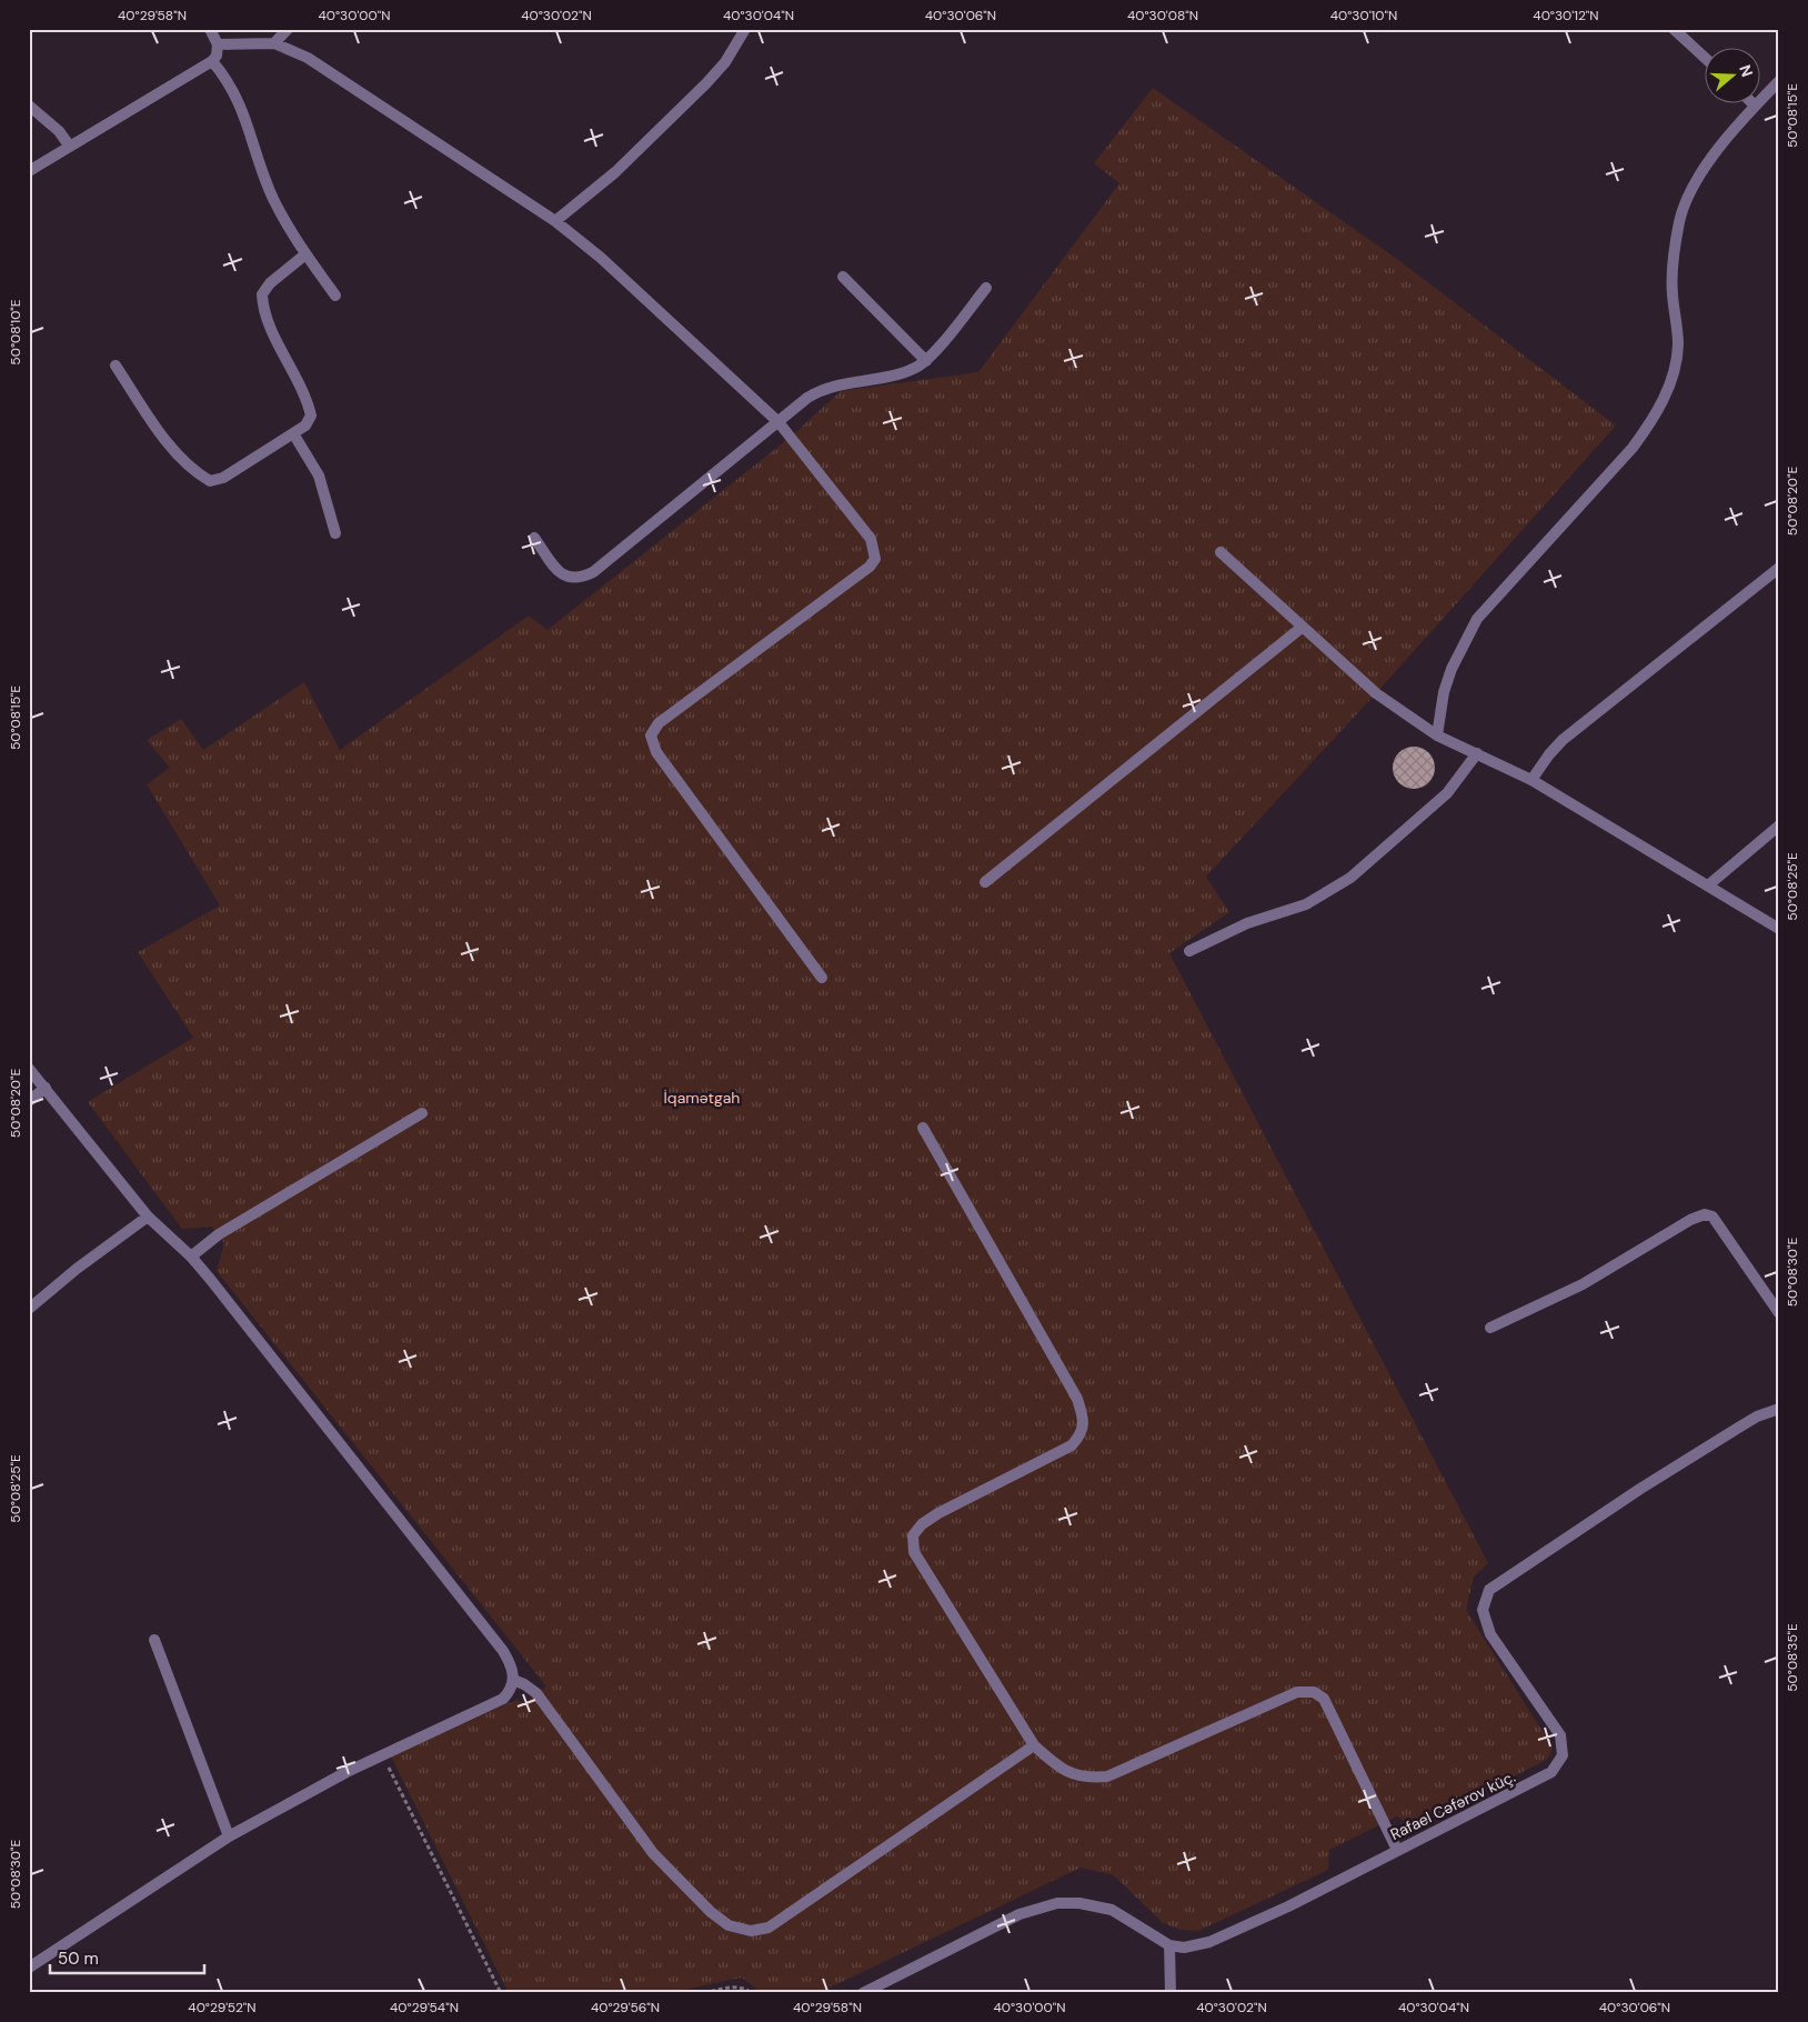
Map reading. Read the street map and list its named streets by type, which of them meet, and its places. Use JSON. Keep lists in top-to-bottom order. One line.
{"streets":{"street":["Rafael Cəfərov küç."]},"parks":["İqamətgah"],"scale_bar":"50 m","north":"right","coordinates":["40°29'58\"N","40°30'00\"N","40°30'02\"N","40°30'04\"N","40°30'06\"N","40°30'08\"N","40°30'10\"N","40°30'12\"N","50°08'15\"E","50°08'10\"E","50°08'20\"E","50°08'25\"E","50°08'30\"E","50°08'35\"E","40°29'52\"N","40°29'54\"N","40°29'56\"N"]}
